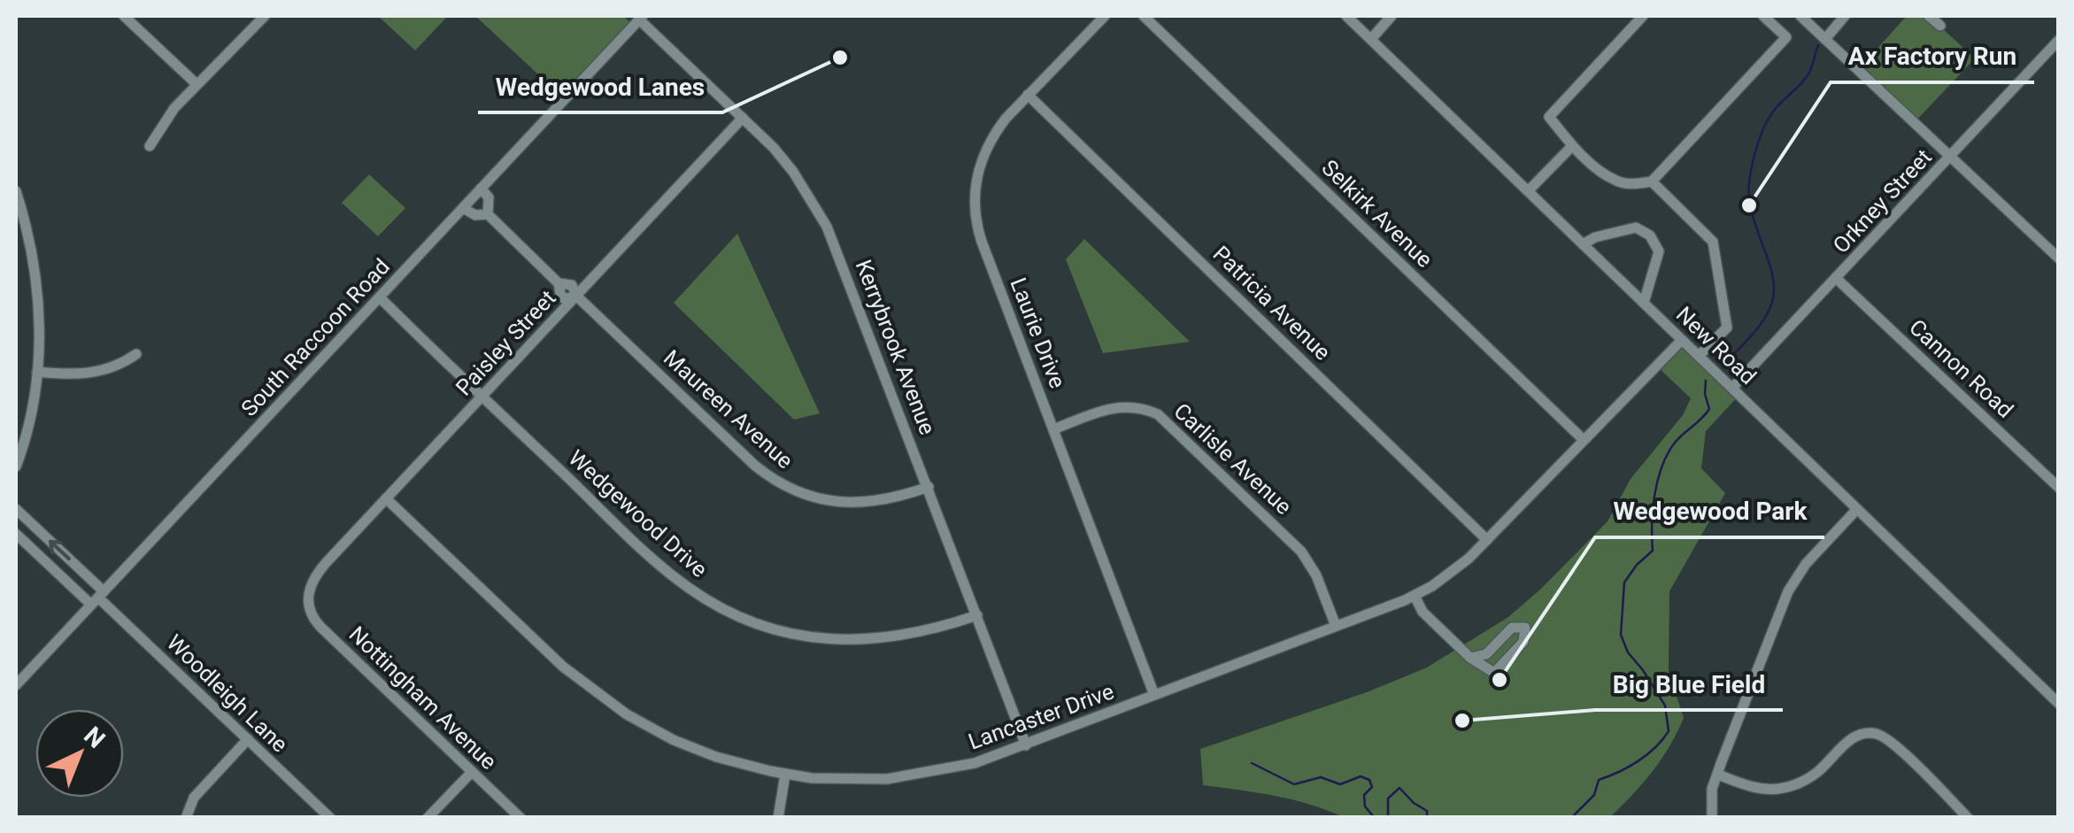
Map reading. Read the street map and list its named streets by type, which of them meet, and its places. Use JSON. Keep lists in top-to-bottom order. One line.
{"streets":{"street":["Orkney Street","Selkirk Avenue","Patricia Avenue","Laurie Drive","South Raccoon Road","Paisley Street","New Road","Kerrybrook Avenue","Cannon Road","Maureen Avenue","Carlisle Avenue","Wedgewood Drive","Woodleigh Lane","Nottingham Avenue","Lancaster Drive"]},"crossings":[["Orkney Street","New Road"],["Orkney Street","Cannon Road"],["Selkirk Avenue","Lancaster Drive"],["Patricia Avenue","Laurie Drive"],["Patricia Avenue","Lancaster Drive"],["Laurie Drive","Carlisle Avenue"],["Laurie Drive","Lancaster Drive"],["South Raccoon Road","Kerrybrook Avenue"],["South Raccoon Road","Wedgewood Drive"],["South Raccoon Road","Woodleigh Lane"],["Paisley Street","Kerrybrook Avenue"],["Paisley Street","Maureen Avenue"],["Paisley Street","Wedgewood Drive"],["Paisley Street","Nottingham Avenue"],["Paisley Street","Lancaster Drive"],["New Road","Lancaster Drive"],["Kerrybrook Avenue","Maureen Avenue"],["Kerrybrook Avenue","Wedgewood Drive"],["Kerrybrook Avenue","Lancaster Drive"],["Carlisle Avenue","Lancaster Drive"]],"places":["Wedgewood Lanes","Ax Factory Run","Wedgewood Park","Big Blue Field"],"north":"top right"}
